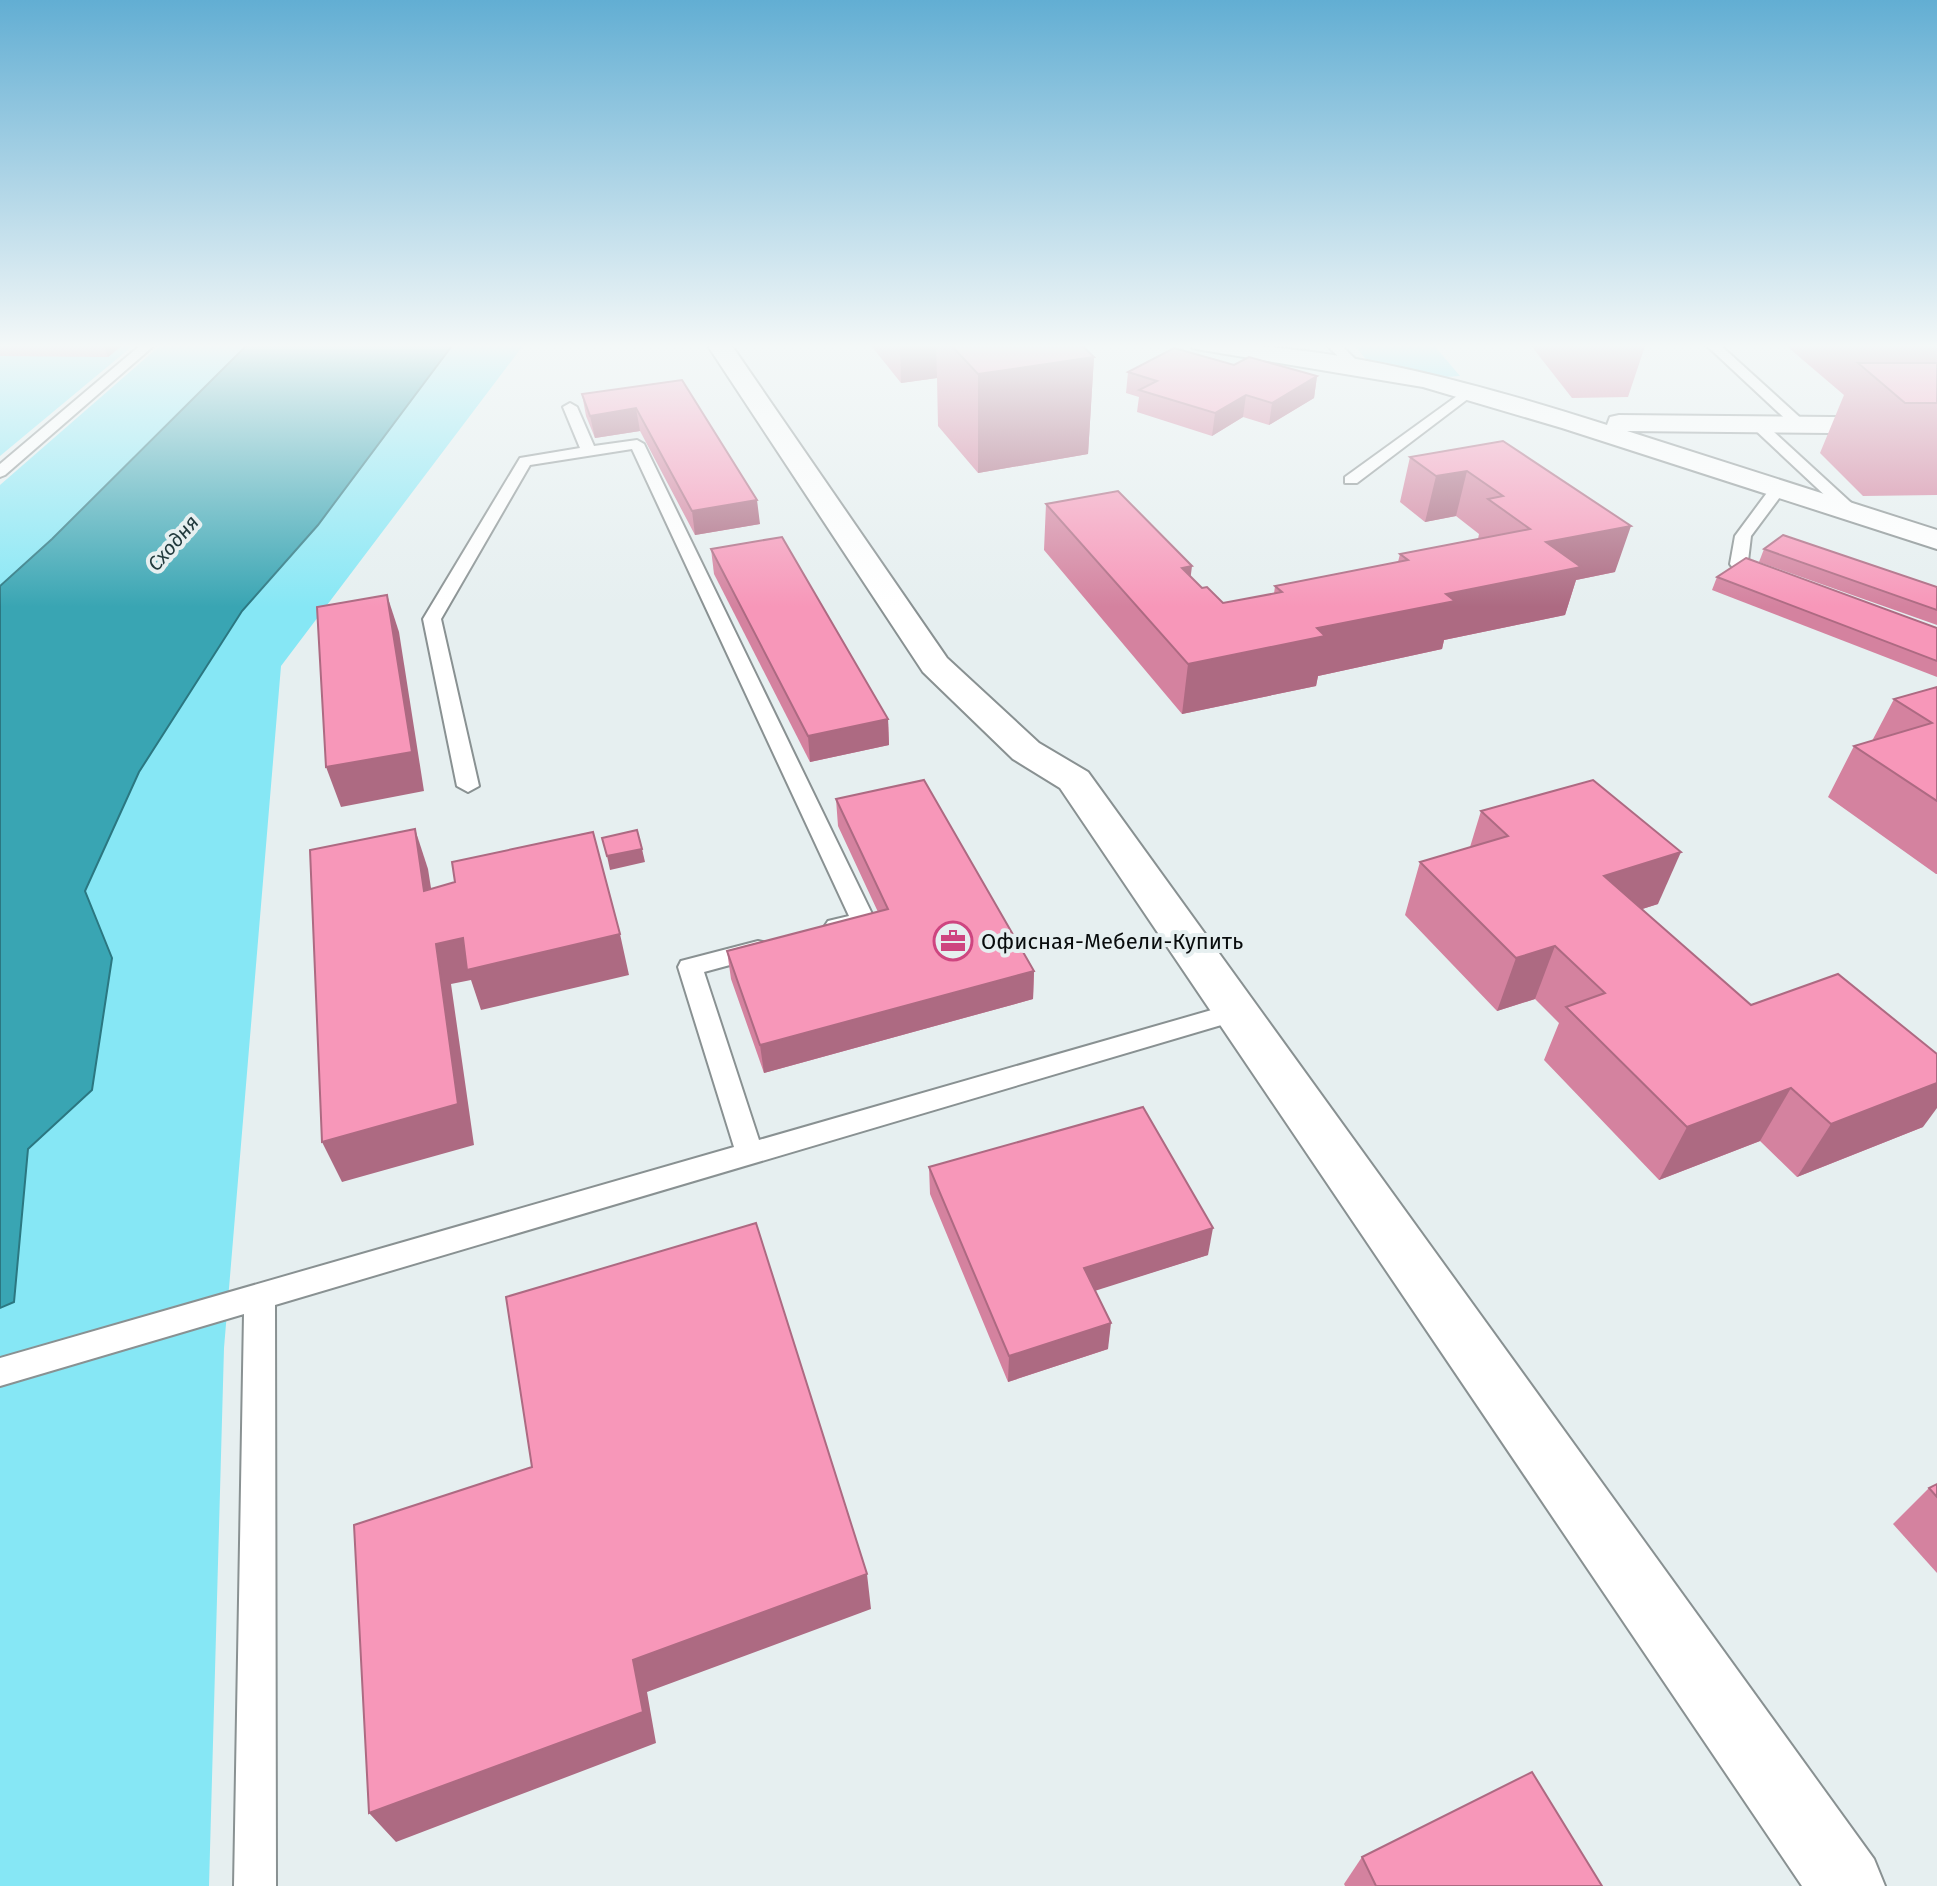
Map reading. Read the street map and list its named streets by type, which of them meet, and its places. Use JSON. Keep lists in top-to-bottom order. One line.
{"water":["Сходня"],"places":{"office":["Офисная-Мебели-Купить"]}}
